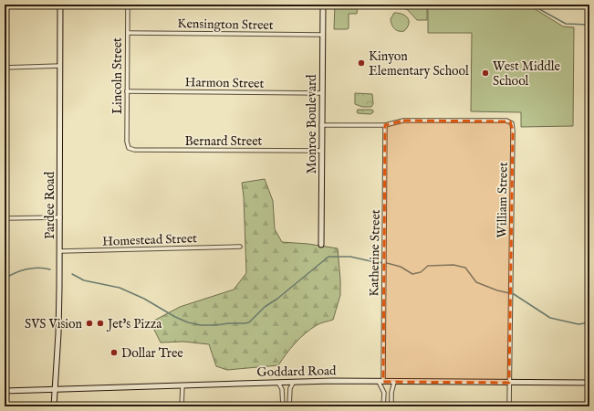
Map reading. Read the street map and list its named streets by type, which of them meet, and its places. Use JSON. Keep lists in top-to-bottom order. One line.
{"streets":{"main road":["Monroe Boulevard","Pardee Road","Goddard Road"],"street":["Kensington Street","Lincoln Street","Harmon Street","Bernard Street","William Street","Homestead Street","Katherine Street"]},"crossings":[["Kensington Street","Lincoln Street"],["Kensington Street","Monroe Boulevard"],["Lincoln Street","Harmon Street"],["Lincoln Street","Bernard Street"],["Harmon Street","Monroe Boulevard"],["Monroe Boulevard","Bernard Street"],["William Street","Katherine Street"],["William Street","Goddard Road"],["Pardee Road","Homestead Street"],["Pardee Road","Goddard Road"],["Katherine Street","Goddard Road"]],"places":["Kinyon Elementary School","West Middle School","SVS Vision","Jet's Pizza","Dollar Tree"]}
